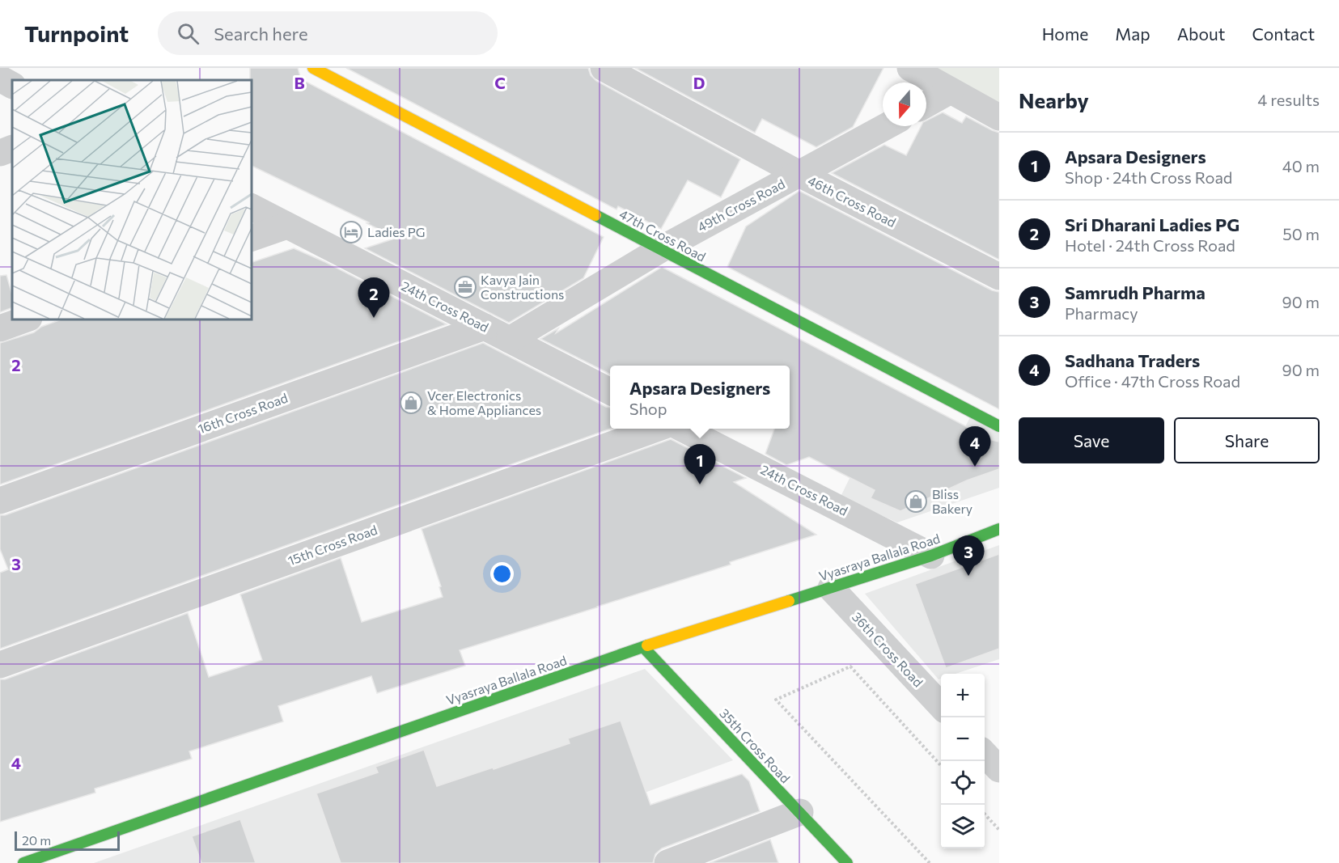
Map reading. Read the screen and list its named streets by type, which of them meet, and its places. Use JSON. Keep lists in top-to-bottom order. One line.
{"streets":{"street":["46th Cross Road","49th Cross Road","47th Cross Road","24th Cross Road","16th Cross Road","15th Cross Road","Vyasraya Ballala Road","36th Cross Road","35th Cross Road"]},"crossings":[["46th Cross Road","49th Cross Road"],["49th Cross Road","47th Cross Road"],["49th Cross Road","24th Cross Road"],["24th Cross Road","16th Cross Road"],["24th Cross Road","Vyasraya Ballala Road"],["Vyasraya Ballala Road","36th Cross Road"],["Vyasraya Ballala Road","35th Cross Road"]],"places":{"hotel":["Ladies PG"],"office":["Kavya Jain Constructions"],"shop":["Vcer Electronics & Home Appliances","Bliss Bakery"]},"scale_bar":"20 m","north":"bottom","page":{"header":"Turnpoint","search":"Search here","nav":["Home","Map","About","Contact"],"heading":["Nearby","4 results"],"list":[{"mark":"1","name":"Apsara Designers","note":"Shop · 24th Cross Road","value":"40 m"},{"mark":"2","name":"Sri Dharani Ladies PG","note":"Hotel · 24th Cross Road","value":"50 m"},{"mark":"3","name":"Samrudh Pharma","note":"Pharmacy","value":"90 m"},{"mark":"4","name":"Sadhana Traders","note":"Office · 47th Cross Road","value":"90 m"}],"pins":["2","4","1","3"],"popup":["Apsara Designers","Shop"],"buttons":["Save","Share"],"map_buttons":["+","−"],"scale":"20 m"},"grid":{"columns":["B","C","D"],"rows":["2","3","4"]}}
